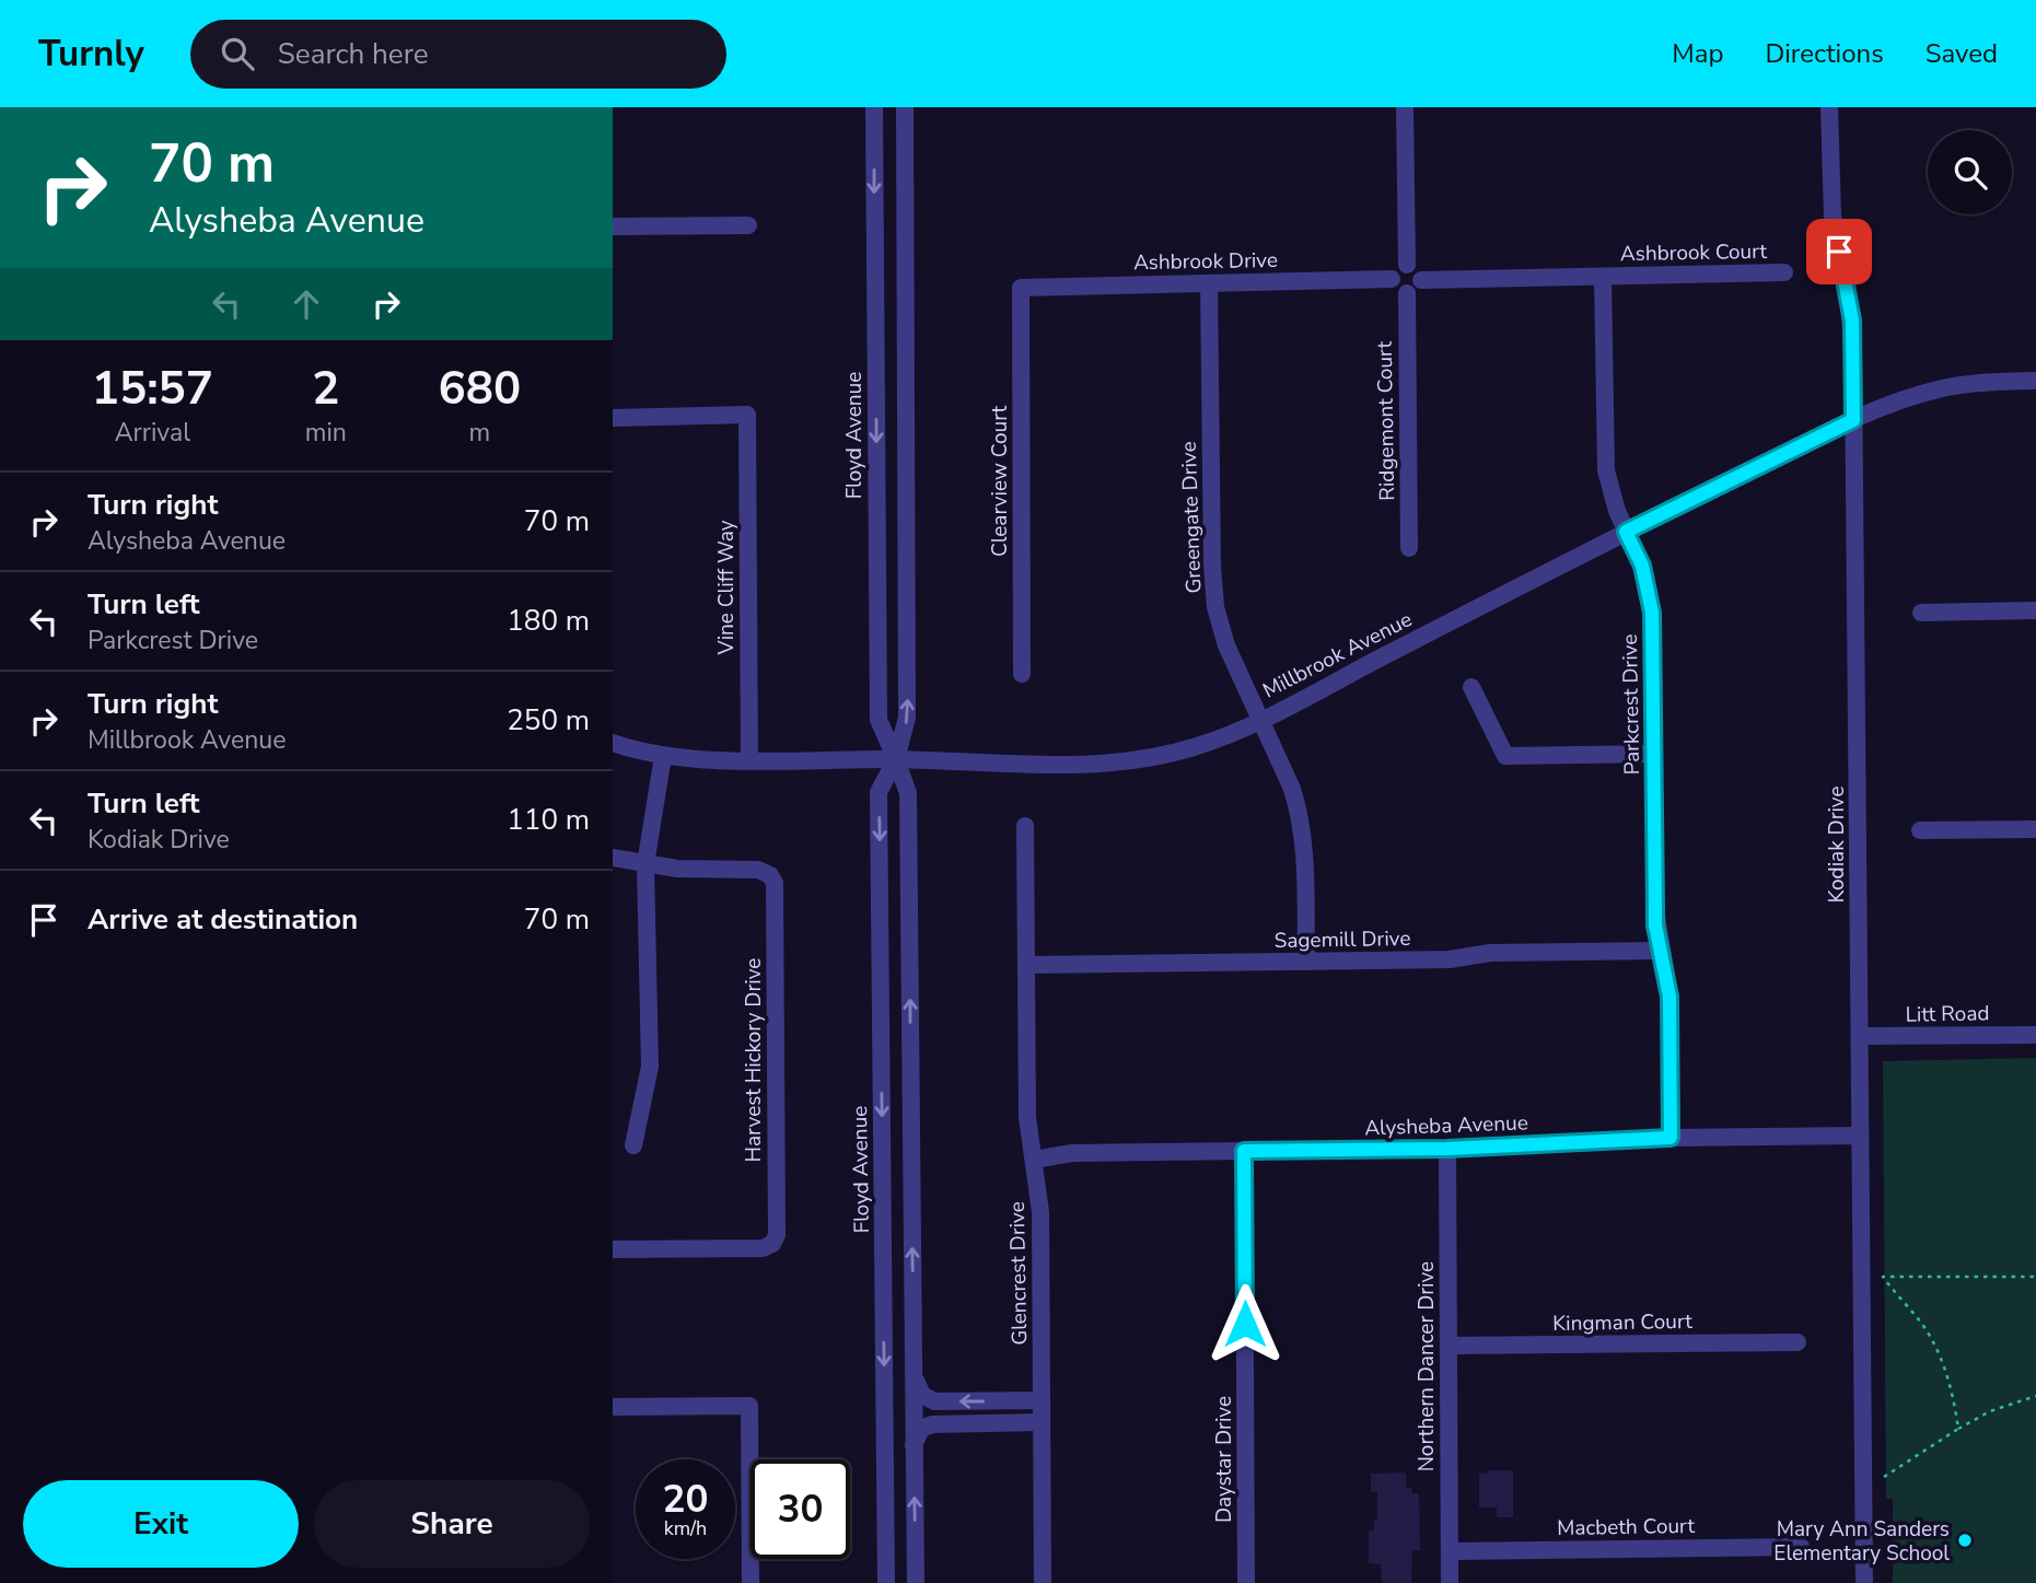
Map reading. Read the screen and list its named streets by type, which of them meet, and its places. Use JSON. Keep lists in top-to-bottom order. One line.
{"streets":{"street":["Ashbrook Court","Ashbrook Drive","Ridgemont Court","Floyd Avenue","Clearview Court","Greengate Drive","Vine Cliff Way","Millbrook Avenue","Parkcrest Drive","Kodiak Drive","Sagemill Drive","Litt Road","Harvest Hickory Drive","Alysheba Avenue","Glencrest Drive","Kingman Court","Northern Dancer Drive","Daystar Drive","Macbeth Court"]},"crossings":[["Ashbrook Court","Parkcrest Drive"],["Ashbrook Drive","Ridgemont Court"],["Ashbrook Drive","Clearview Court"],["Ashbrook Drive","Greengate Drive"],["Floyd Avenue","Millbrook Avenue"],["Greengate Drive","Millbrook Avenue"],["Greengate Drive","Sagemill Drive"],["Vine Cliff Way","Millbrook Avenue"],["Millbrook Avenue","Parkcrest Drive"],["Millbrook Avenue","Kodiak Drive"],["Parkcrest Drive","Sagemill Drive"],["Parkcrest Drive","Alysheba Avenue"],["Kodiak Drive","Litt Road"],["Kodiak Drive","Alysheba Avenue"],["Sagemill Drive","Glencrest Drive"],["Alysheba Avenue","Glencrest Drive"],["Alysheba Avenue","Northern Dancer Drive"],["Alysheba Avenue","Daystar Drive"],["Kingman Court","Northern Dancer Drive"],["Northern Dancer Drive","Macbeth Court"]],"places":["Mary Ann Sanders Elementary School"],"page":{"header":"Turnly","search":"Search here","nav":["Map","Directions","Saved"],"turn":["70 m","Alysheba Avenue"],"eta":["15:57","Arrival","2","min","680","m"],"list":[{"name":"Turn right","note":"Alysheba Avenue","value":"70 m"},{"name":"Turn left","note":"Parkcrest Drive","value":"180 m"},{"name":"Turn right","note":"Millbrook Avenue","value":"250 m"},{"name":"Turn left","note":"Kodiak Drive","value":"110 m"},{"name":"Arrive at destination","value":"70 m"}],"speed":"20 km/h","limit":"30","buttons":["Exit","Share"]}}
